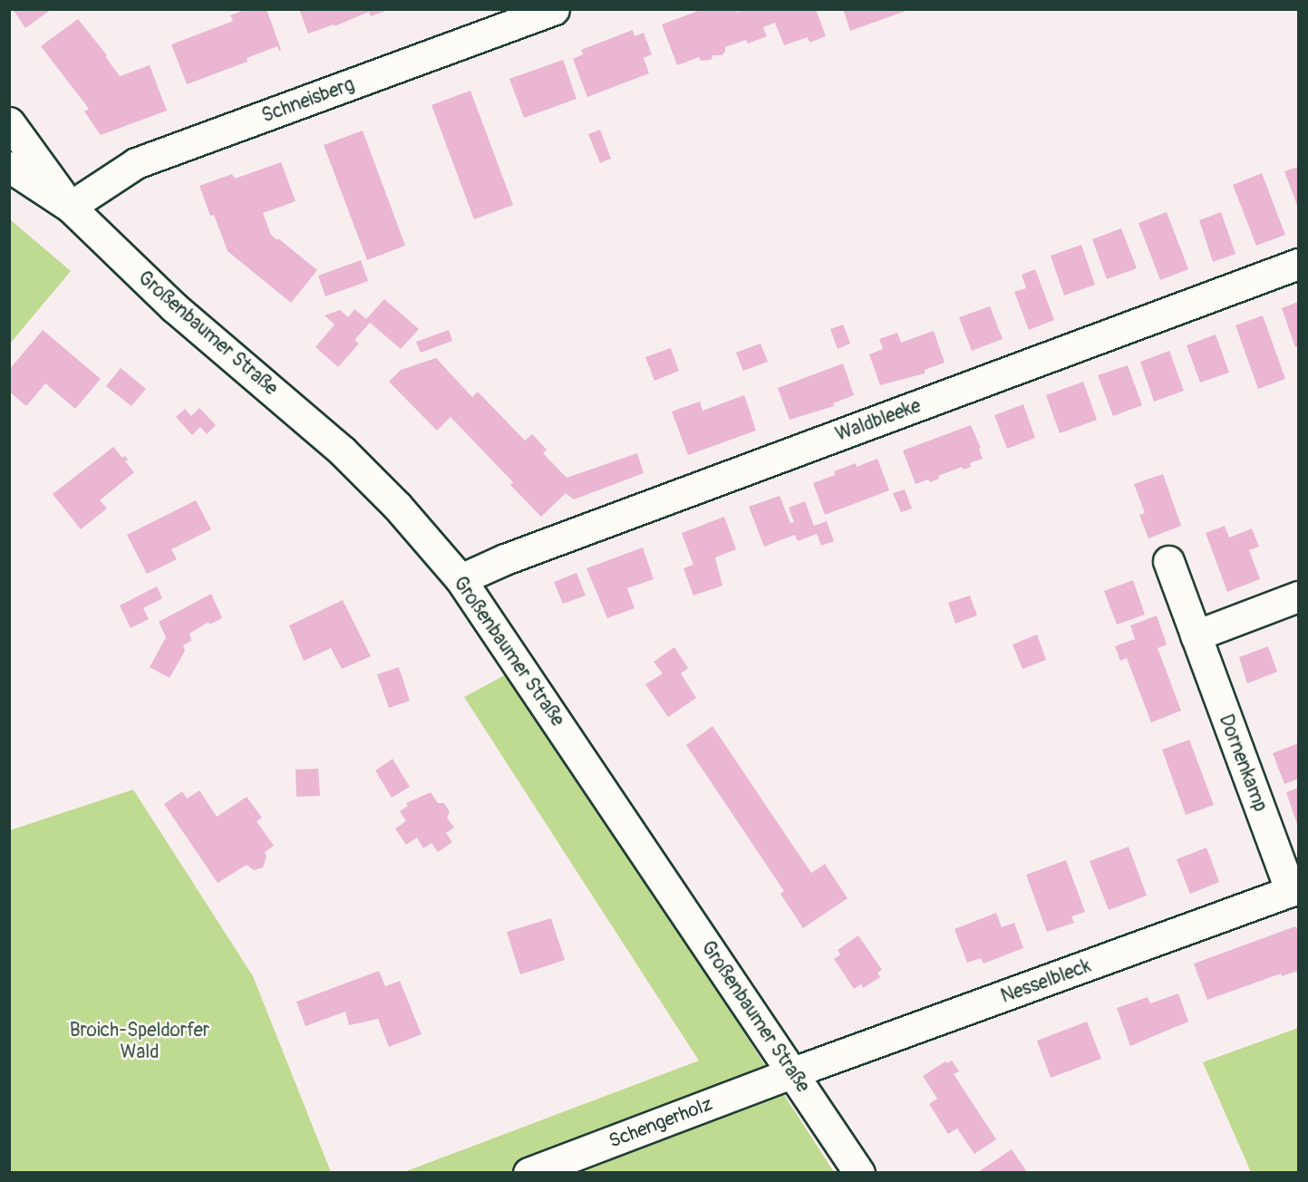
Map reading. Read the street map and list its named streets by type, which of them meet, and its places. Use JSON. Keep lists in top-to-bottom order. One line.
{"streets":{"street":["Schneisberg","Großenbaumer Straße","Waldbleeke","Dornenkamp","Nesselbleck","Schengerholz"]},"crossings":[["Schneisberg","Großenbaumer Straße"],["Großenbaumer Straße","Waldbleeke"],["Großenbaumer Straße","Nesselbleck"],["Großenbaumer Straße","Schengerholz"],["Dornenkamp","Nesselbleck"],["Nesselbleck","Schengerholz"]],"parks":["Broich-Speldorfer Wald"]}
